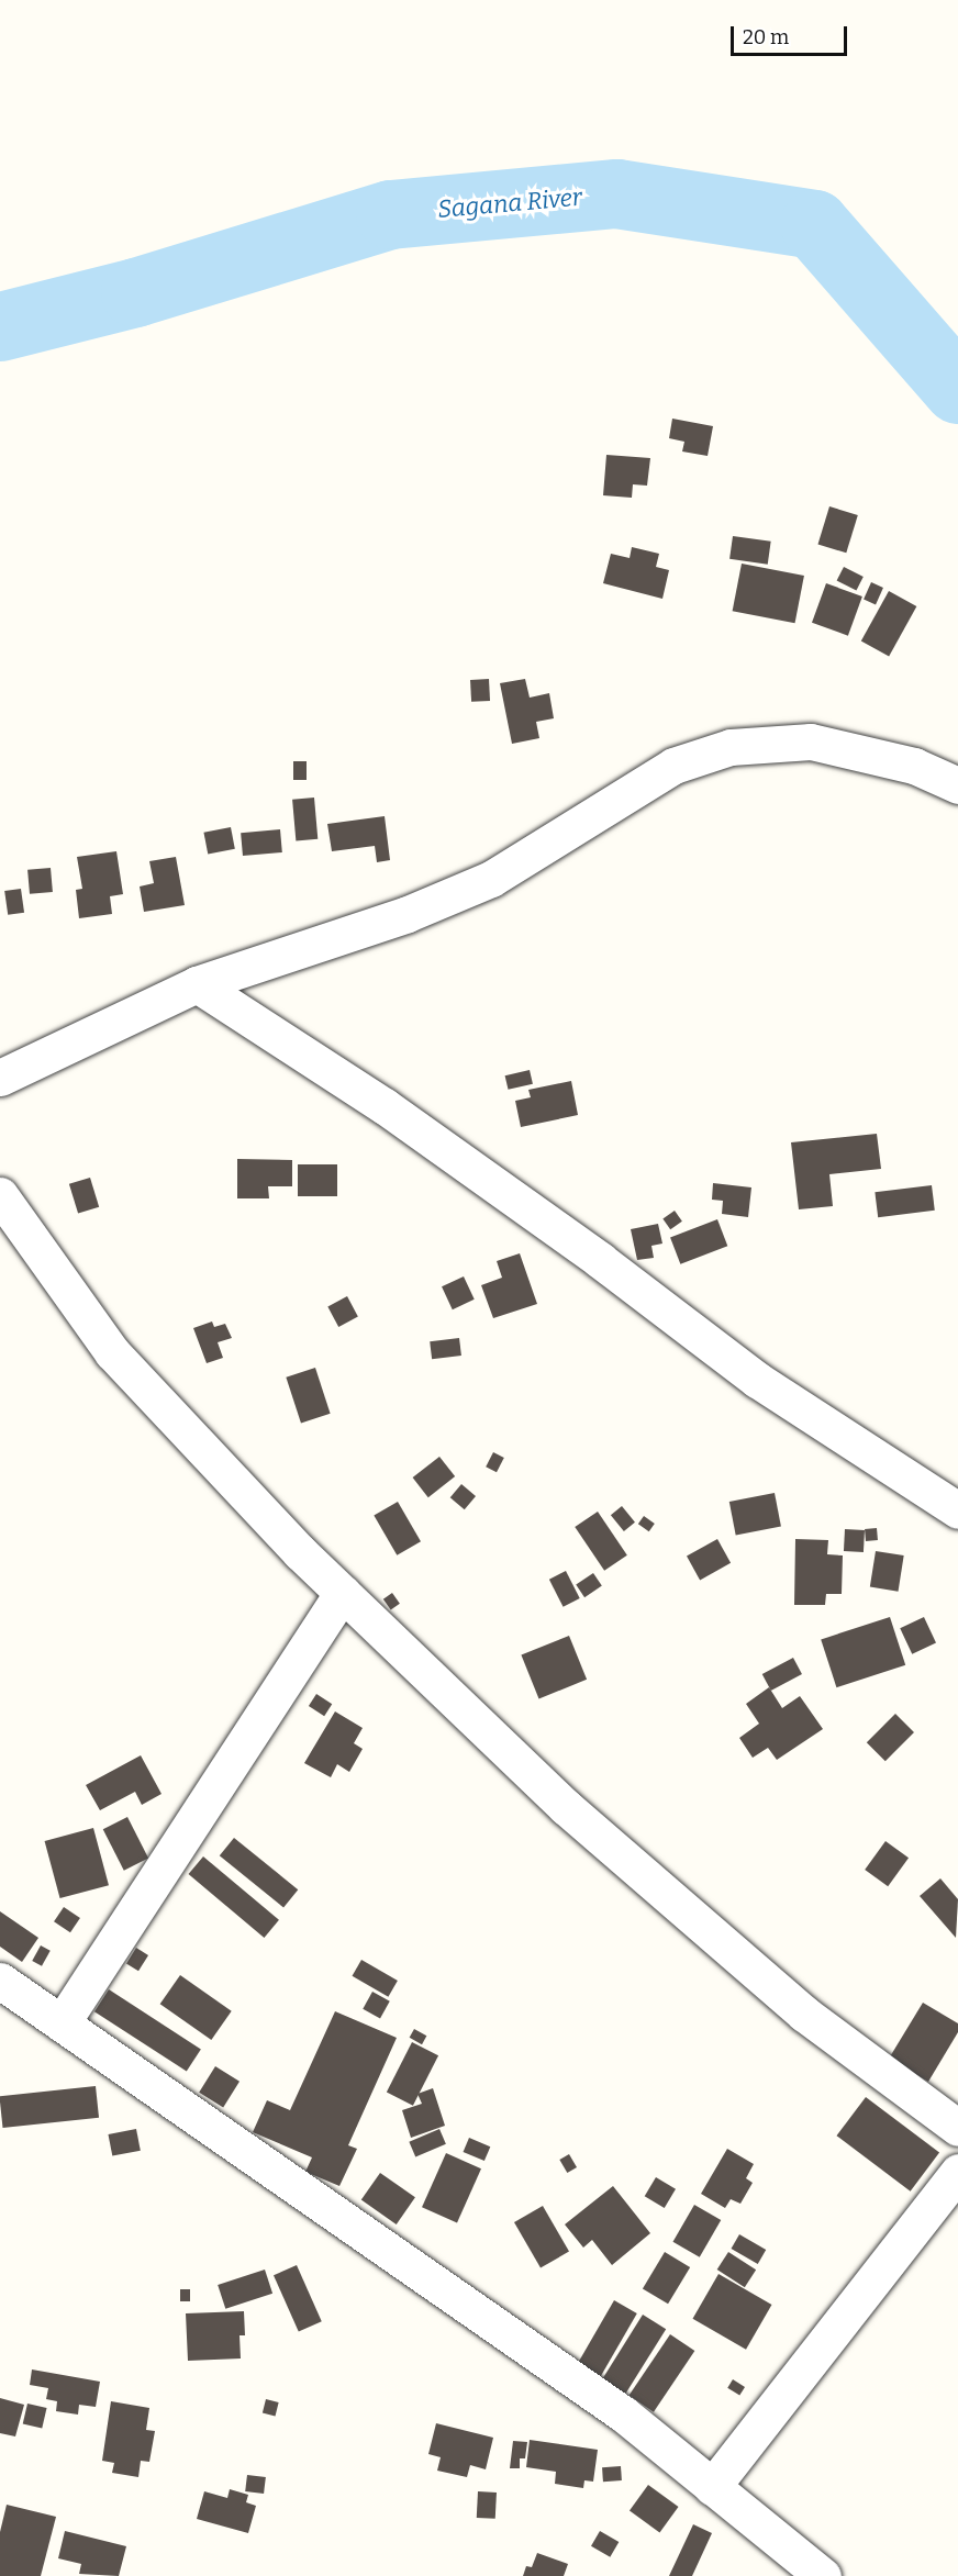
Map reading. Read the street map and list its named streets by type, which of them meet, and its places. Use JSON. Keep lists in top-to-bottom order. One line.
{"water":["Sagana River"],"scale_bar":"20 m"}
